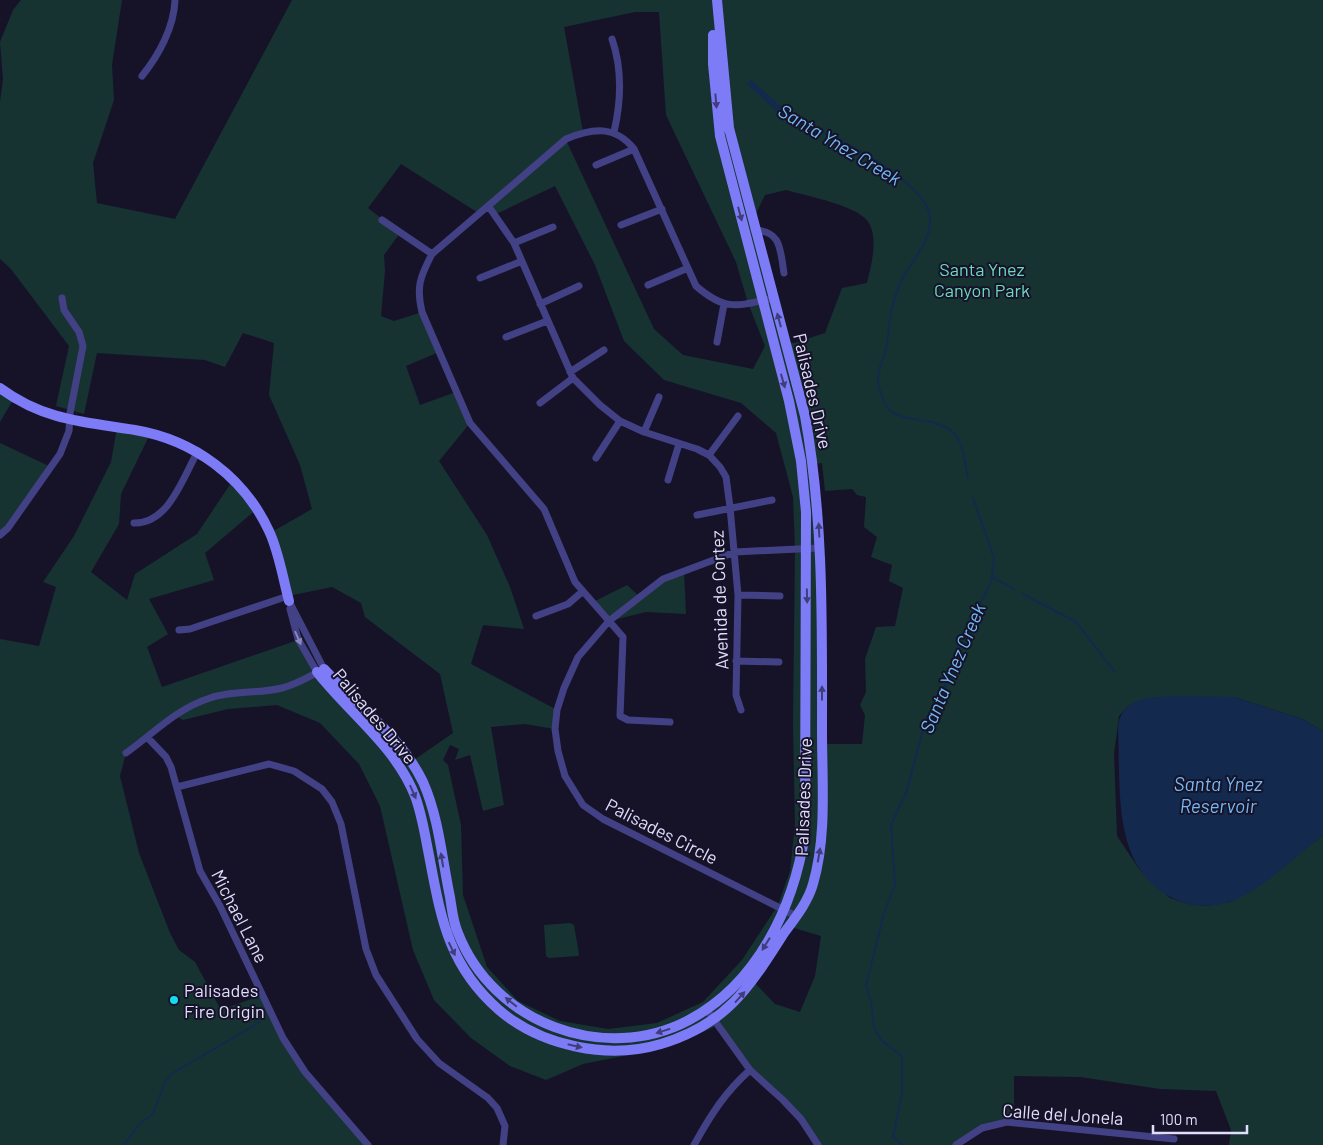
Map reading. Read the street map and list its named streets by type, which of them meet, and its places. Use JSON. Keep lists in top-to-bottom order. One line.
{"streets":{"street":["Palisades Drive","Avenida de Cortez","Palisades Circle","Michael Lane","Calle del Jonela"]},"crossings":[["Palisades Drive","Palisades Circle"],["Avenida de Cortez","Palisades Circle"]],"water":["Santa Ynez Creek","Santa Ynez Reservoir"],"parks":["Santa Ynez Canyon Park"],"places":["Palisades Fire Origin"],"scale_bar":"100 m"}
